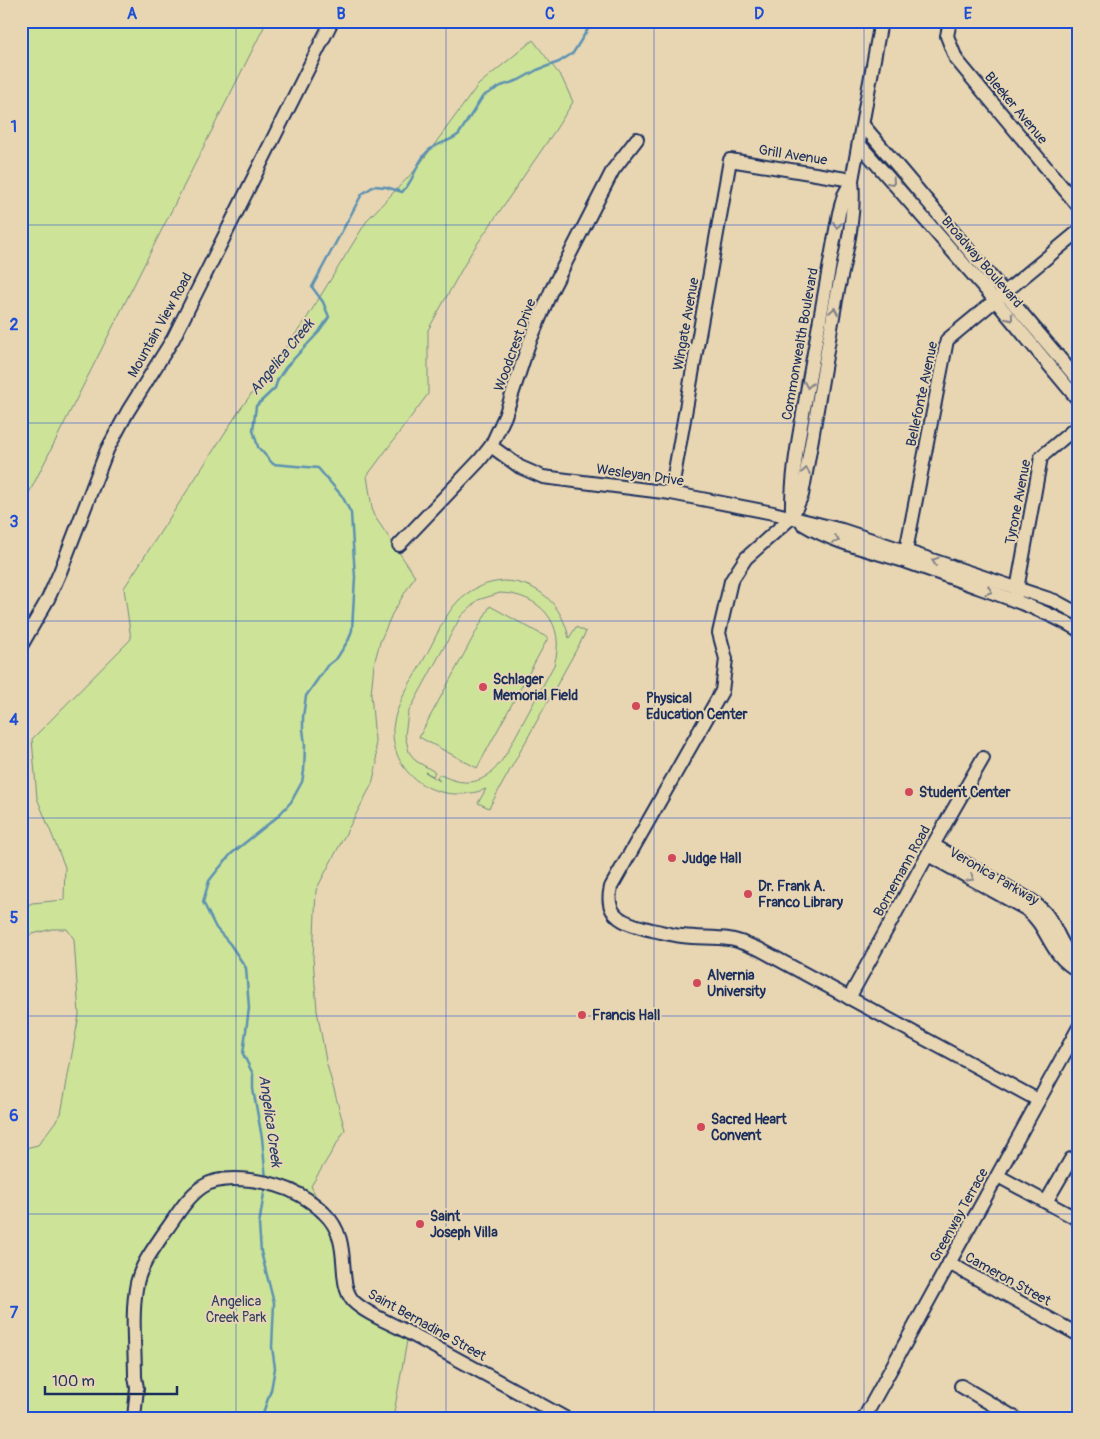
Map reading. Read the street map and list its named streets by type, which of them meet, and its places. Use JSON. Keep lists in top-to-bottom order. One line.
{"streets":{"street":["Bleeker Avenue","Grill Avenue","Broadway Boulevard","Wingate Avenue","Mountain View Road","Commonwealth Boulevard","Woodcrest Drive","Bellefonte Avenue","Wesleyan Drive","Tyrone Avenue","Bornemann Road","Veronica Parkway","Greenway Terrace","Cameron Street","Saint Bernadine Street"]},"crossings":[["Grill Avenue","Wingate Avenue"],["Grill Avenue","Commonwealth Boulevard"],["Broadway Boulevard","Commonwealth Boulevard"],["Broadway Boulevard","Bellefonte Avenue"],["Wingate Avenue","Wesleyan Drive"],["Commonwealth Boulevard","Wesleyan Drive"],["Woodcrest Drive","Wesleyan Drive"],["Bornemann Road","Veronica Parkway"],["Greenway Terrace","Cameron Street"]],"water":["Angelica Creek"],"parks":["Angelica Creek Park"],"places":["Schlager Memorial Field","Physical Education Center","Student Center","Judge Hall","Dr. Frank A. Franco Library","Alvernia University","Francis Hall","Sacred Heart Convent","Saint Joseph Villa"],"scale_bar":"100 m","grid":{"columns":["A","B","C","D","E"],"rows":["1","2","3","4","5","6","7"]}}
